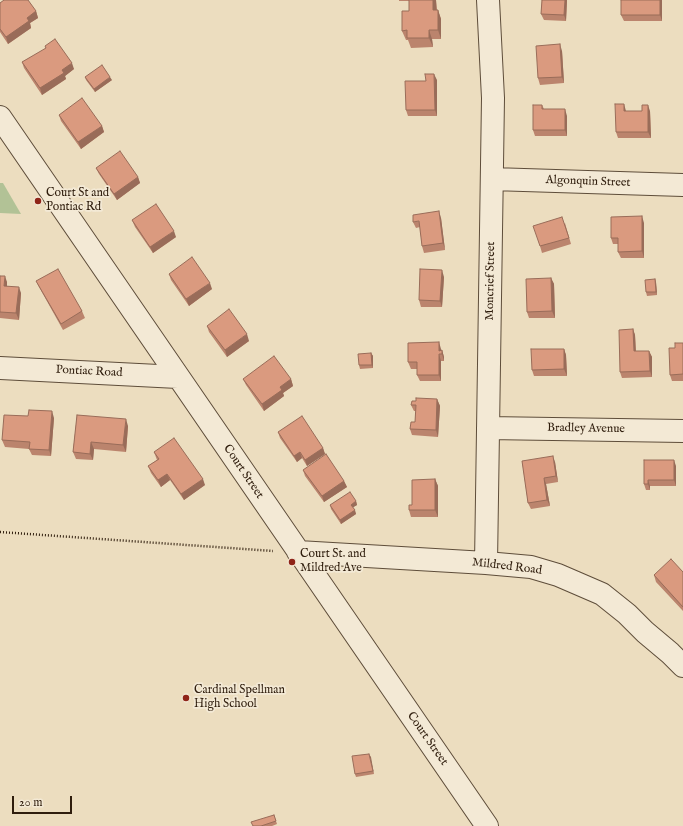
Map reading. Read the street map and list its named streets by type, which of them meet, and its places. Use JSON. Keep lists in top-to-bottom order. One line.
{"streets":{"street":["Algonquin Street","Moncrief Street","Pontiac Road","Bradley Avenue","Court Street","Mildred Road"]},"crossings":[["Algonquin Street","Moncrief Street"],["Moncrief Street","Bradley Avenue"],["Moncrief Street","Mildred Road"],["Pontiac Road","Court Street"],["Court Street","Mildred Road"]],"places":["Court St and Pontiac Rd","Court St. and Mildred Ave","Cardinal Spellman High School"],"scale_bar":"20 m"}
